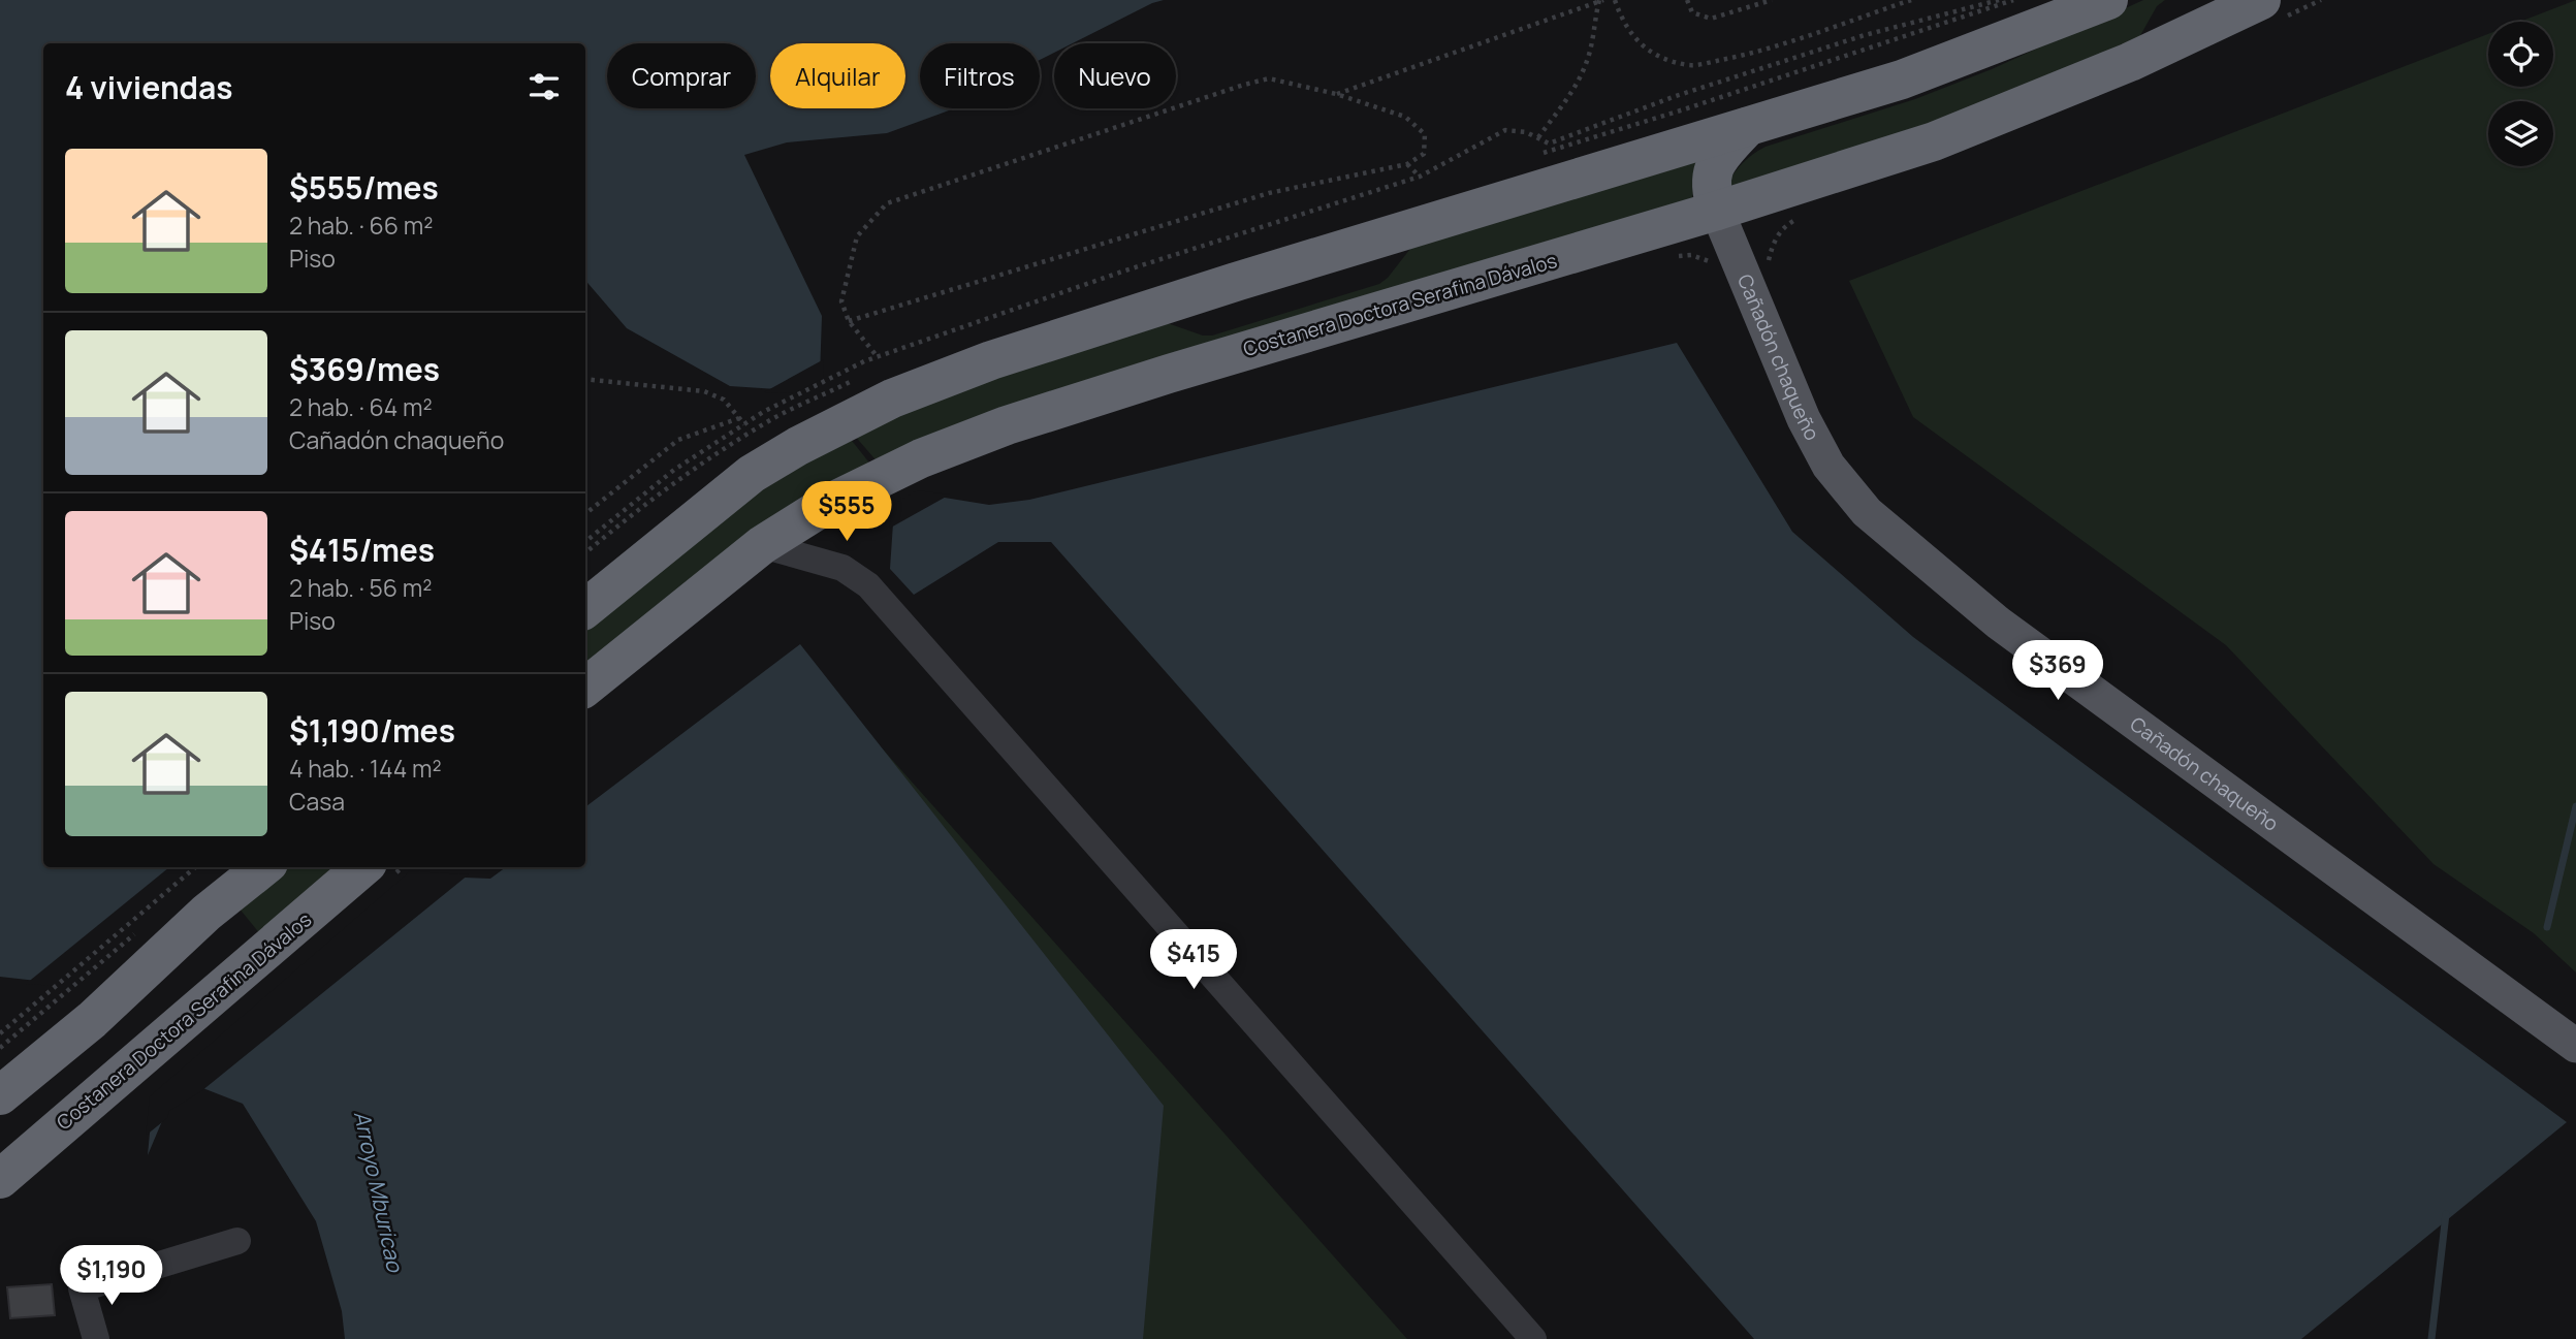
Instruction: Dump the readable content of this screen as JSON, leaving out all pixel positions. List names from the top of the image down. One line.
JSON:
{"streets":{"highway":["Costanera Doctora Serafina Dávalos"],"main road":["Cañadón chaqueño"]},"crossings":[["Costanera Doctora Serafina Dávalos","Cañadón chaqueño"]],"water":["Arroyo Mburicao"],"page":{"chip":["Comprar","Alquilar","Filtros","Nuevo"],"heading":"4 viviendas","list":[{"name":"$555/mes","note":"2 hab. · 66 m² · Piso"},{"name":"$369/mes","note":"2 hab. · 64 m² · Cañadón chaqueño"},{"name":"$415/mes","note":"2 hab. · 56 m² · Piso"},{"name":"$1,190/mes","note":"4 hab. · 144 m² · Casa"}],"price":["$555","$369","$415","$1,190"]}}
